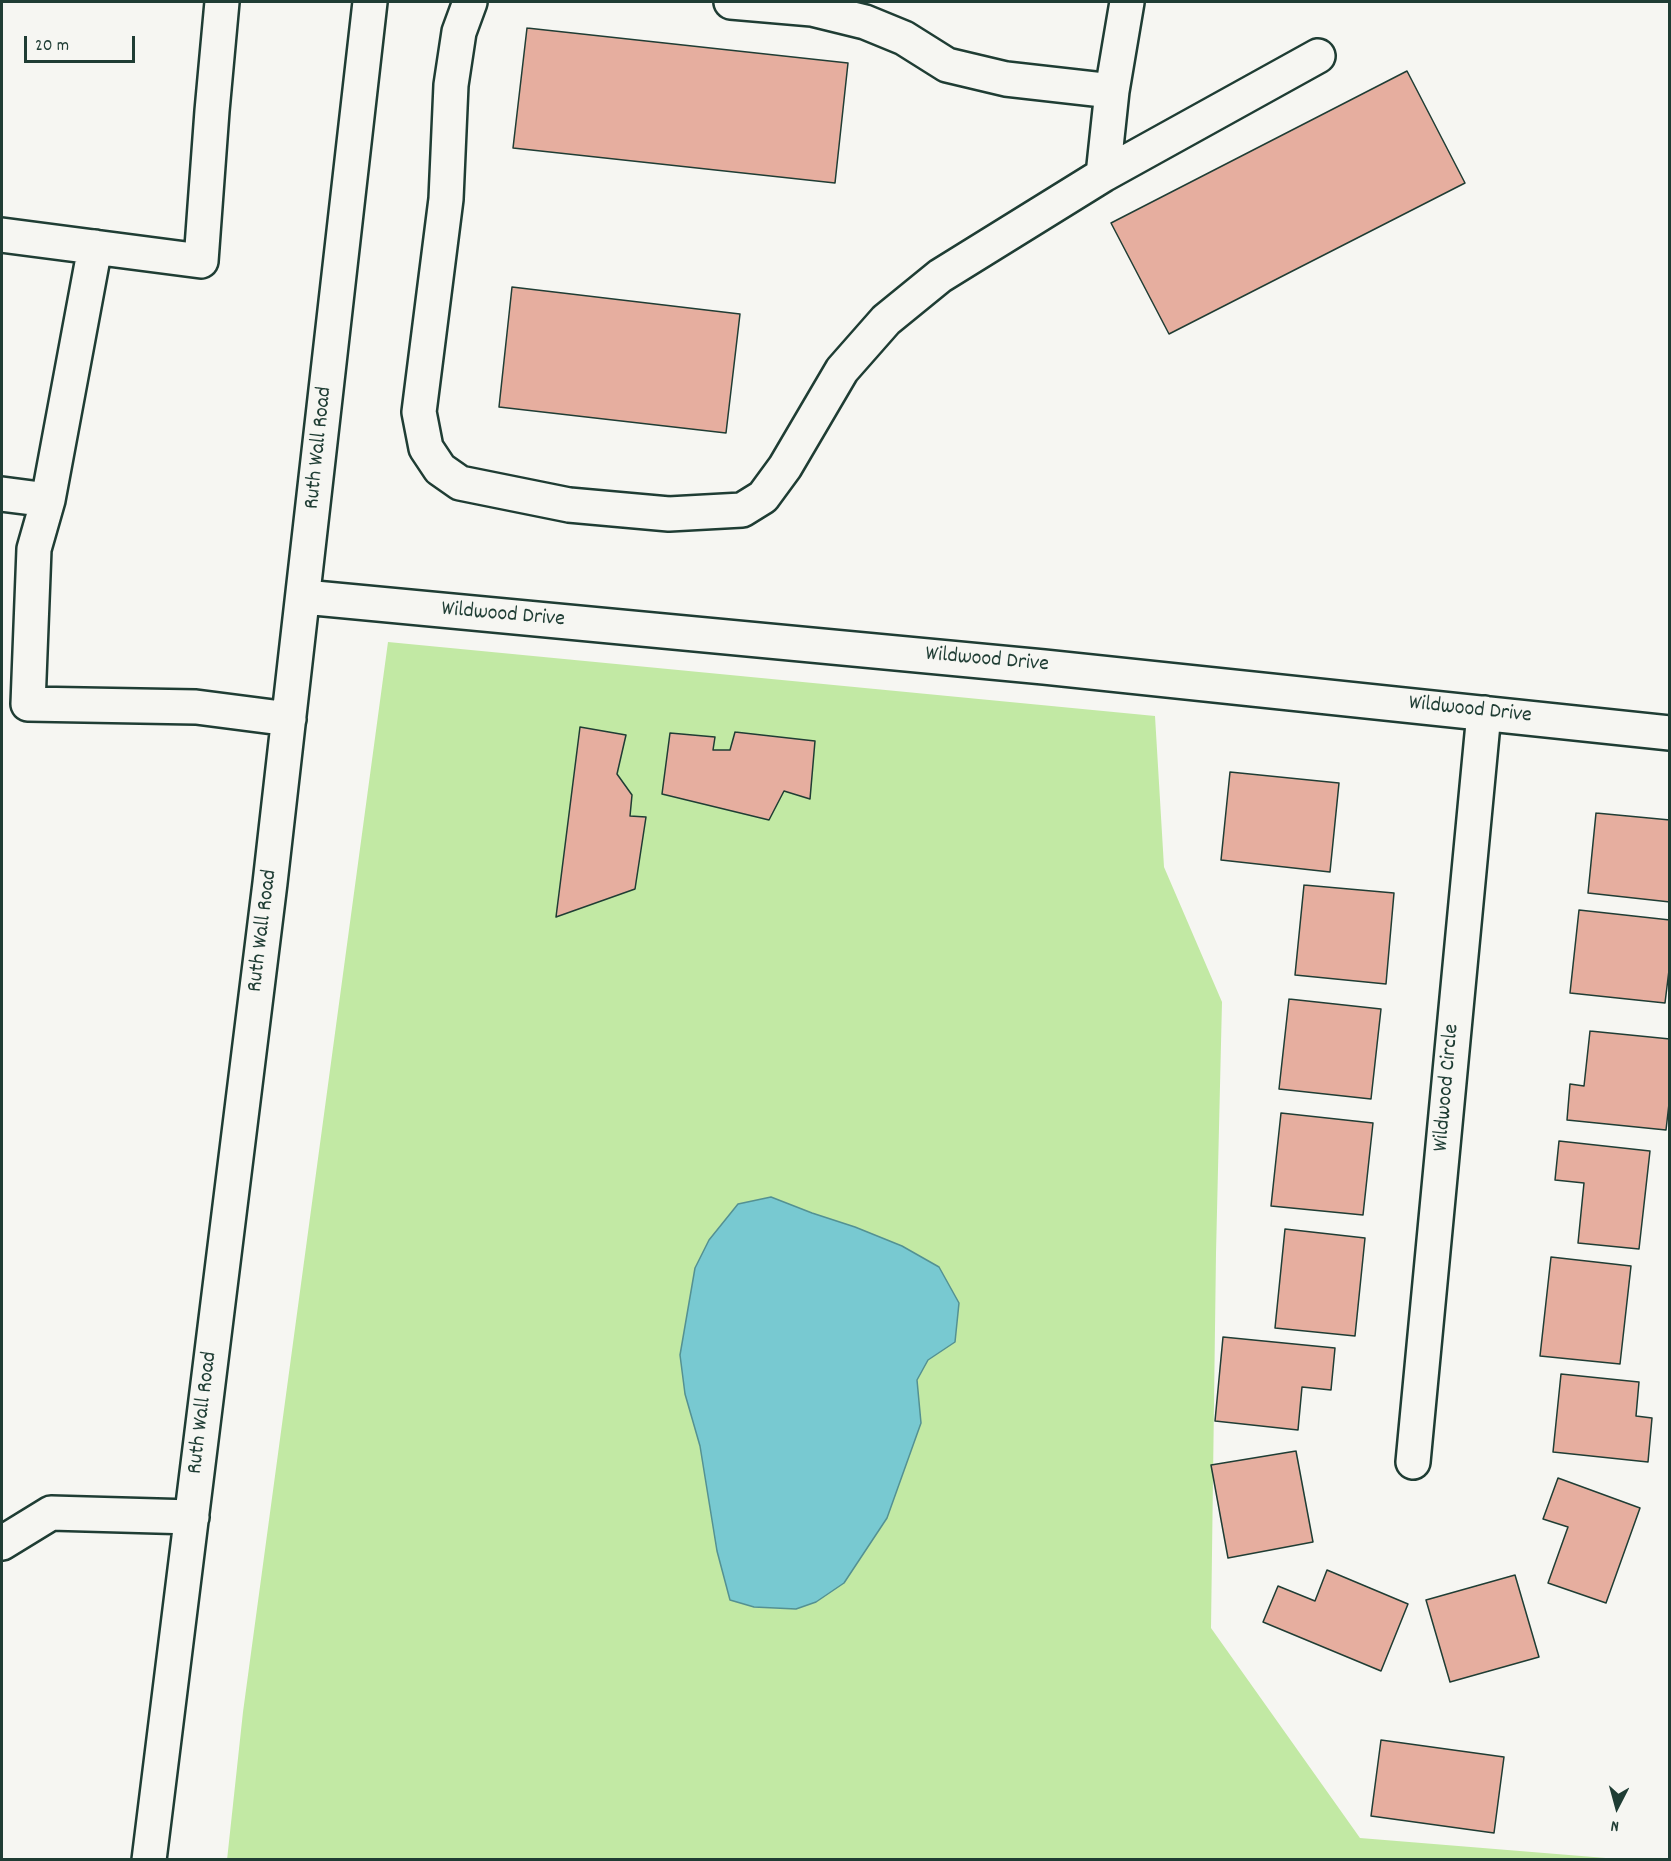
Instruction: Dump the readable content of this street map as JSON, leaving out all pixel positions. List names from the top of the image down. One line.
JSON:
{"streets":{"street":["Ruth Wall Road","Wildwood Drive","Wildwood Circle"]},"crossings":[["Ruth Wall Road","Wildwood Drive"],["Wildwood Drive","Wildwood Circle"]],"scale_bar":"20 m","north":"bottom"}
